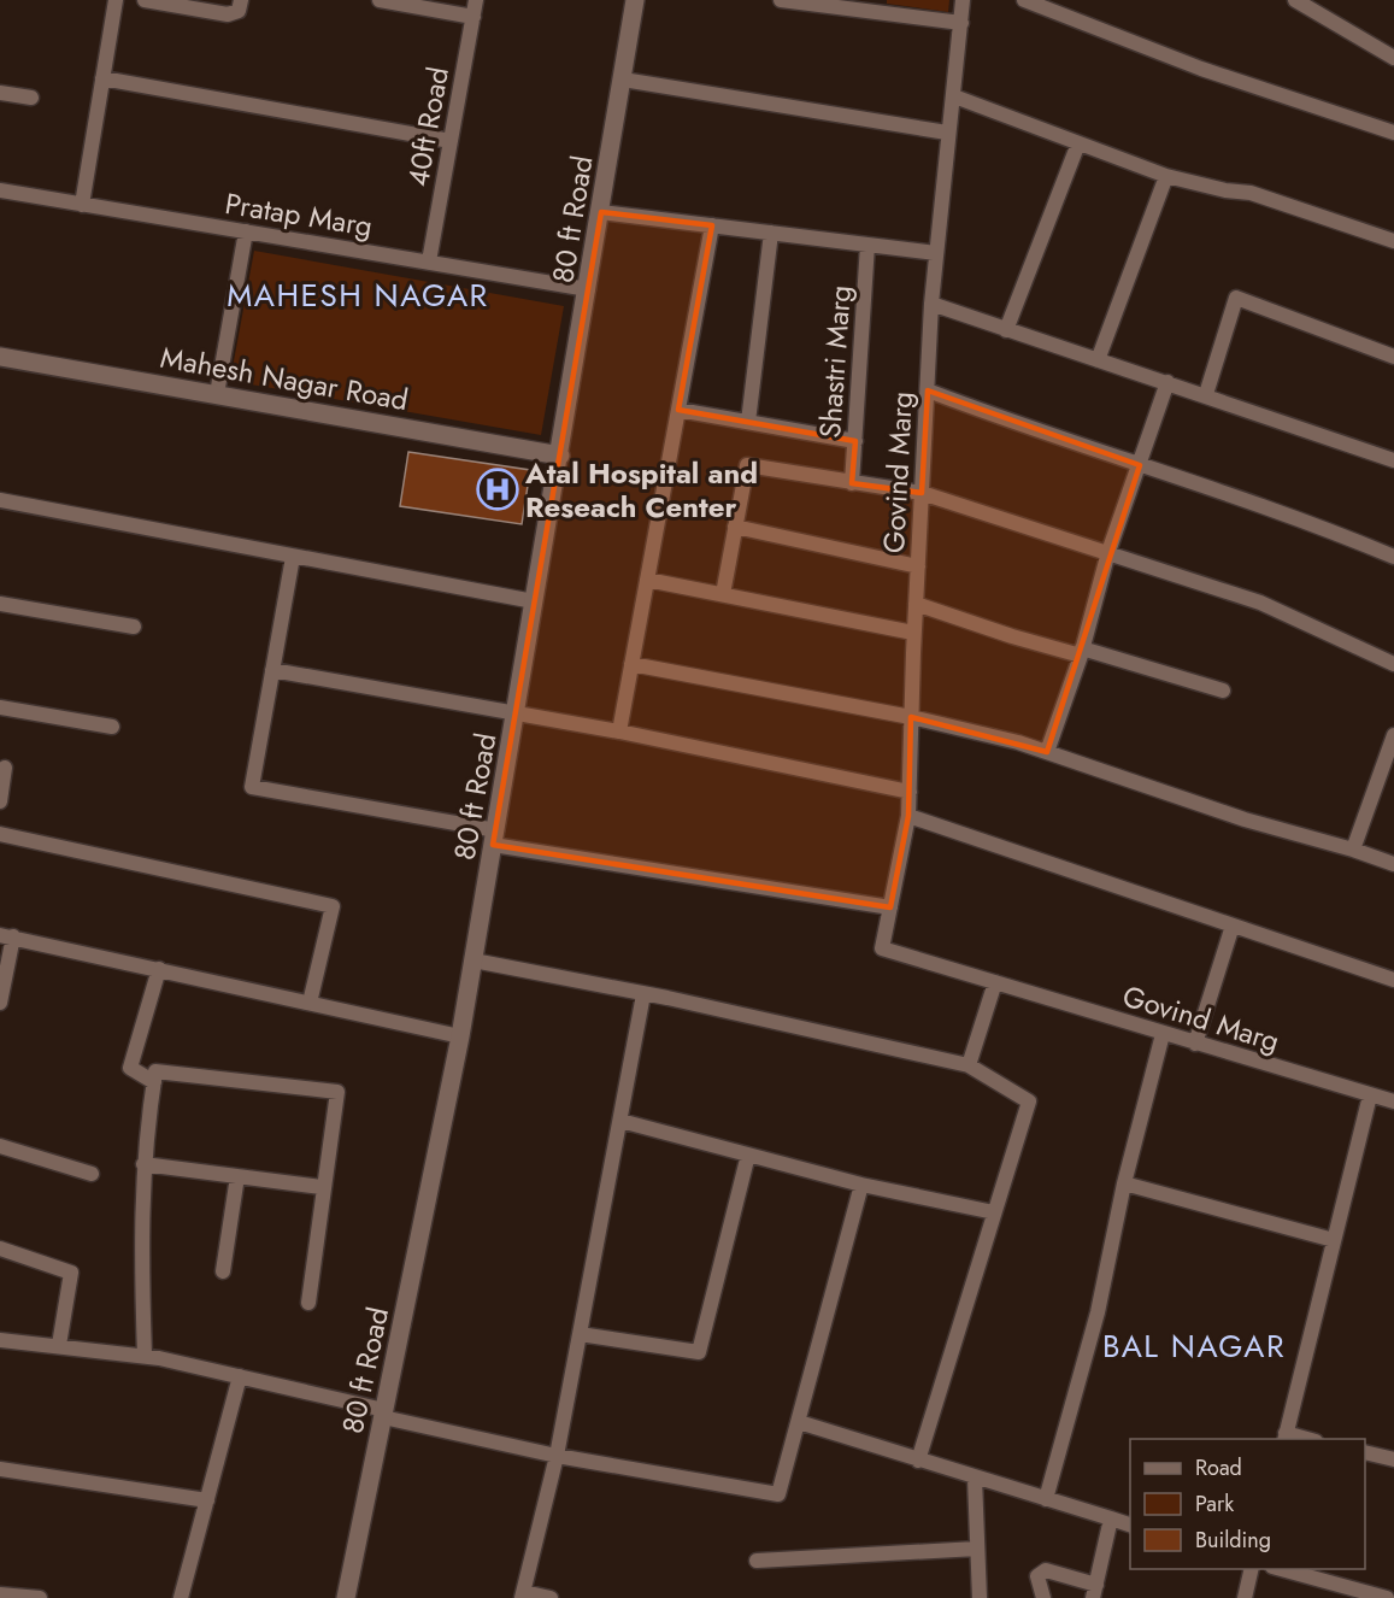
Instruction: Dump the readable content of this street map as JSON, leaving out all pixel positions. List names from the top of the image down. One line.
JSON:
{"streets":{"street":["40ft Road","Pratap Marg","80 ft Road","Shastri Marg","Mahesh Nagar Road","Govind Marg"]},"crossings":[["40ft Road","Pratap Marg"],["Pratap Marg","80 ft Road"],["80 ft Road","Mahesh Nagar Road"]],"districts":["MAHESH NAGAR","BAL NAGAR"],"places":{"hospital":["Atal Hospital and Reseach Center"]},"legend":["Road","Park","Building"]}
